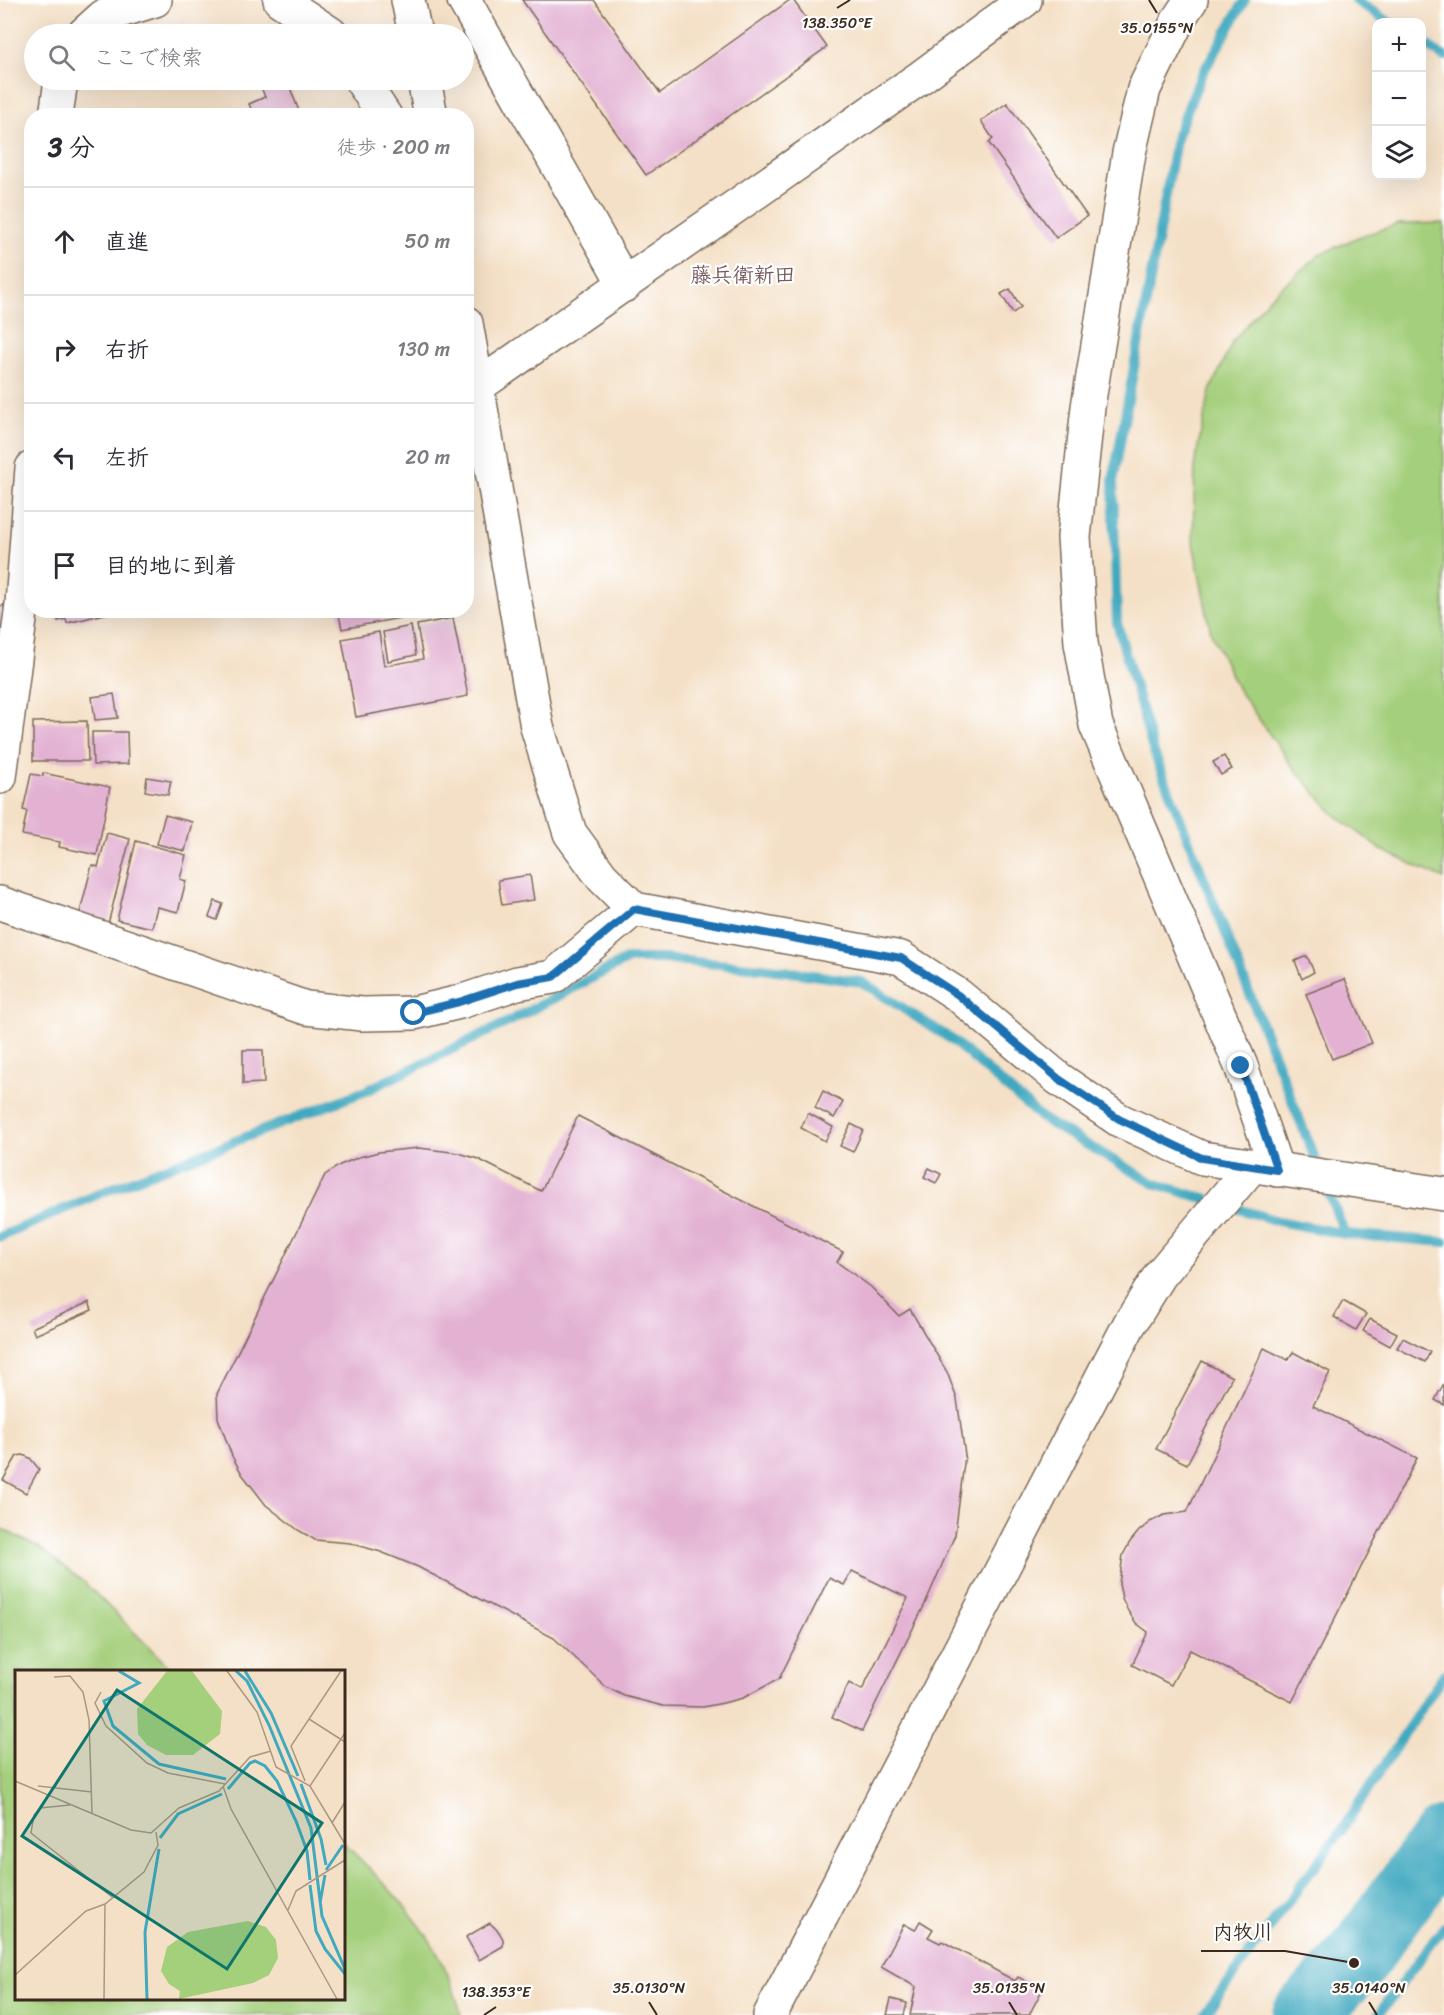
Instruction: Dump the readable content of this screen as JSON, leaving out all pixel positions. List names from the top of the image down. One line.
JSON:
{"districts":["藤兵衛新田"],"places":["内牧川"],"page":{"map_buttons":["+","−"],"search":"ここで検索","heading":["3 分","徒歩 · 200 m"],"list":[["直進","50 m"],["右折","130 m"],["左折","20 m"],"目的地に到着"]},"coordinates":["138.350°E","35.0155°N","35.0130°N","35.0135°N","35.0140°N","138.353°E"]}
